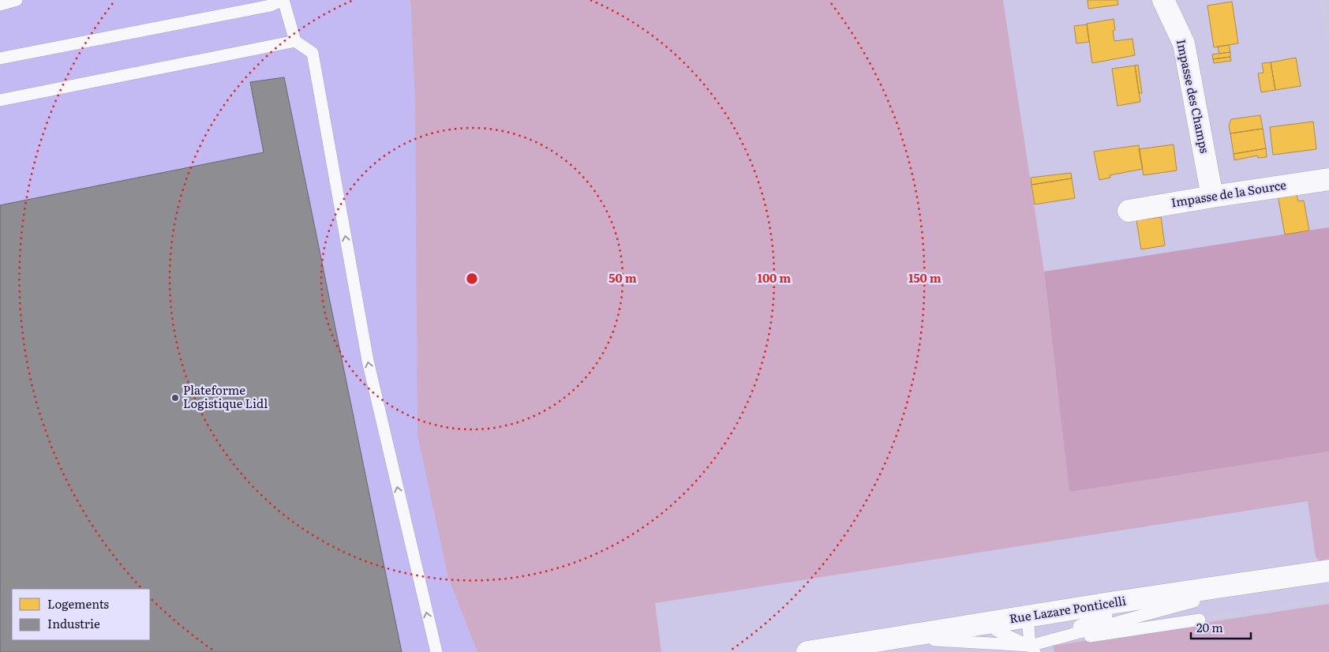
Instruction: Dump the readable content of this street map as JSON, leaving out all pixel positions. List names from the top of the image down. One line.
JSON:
{"streets":{"street":["Impasse des Champs","Impasse de la Source","Rue Lazare Ponticelli"]},"crossings":[["Impasse des Champs","Impasse de la Source"]],"places":["Plateforme Logistique Lidl"],"legend":["Logements","Industrie"],"scale_bar":"20 m","rings":["50 m","100 m","150 m"]}
